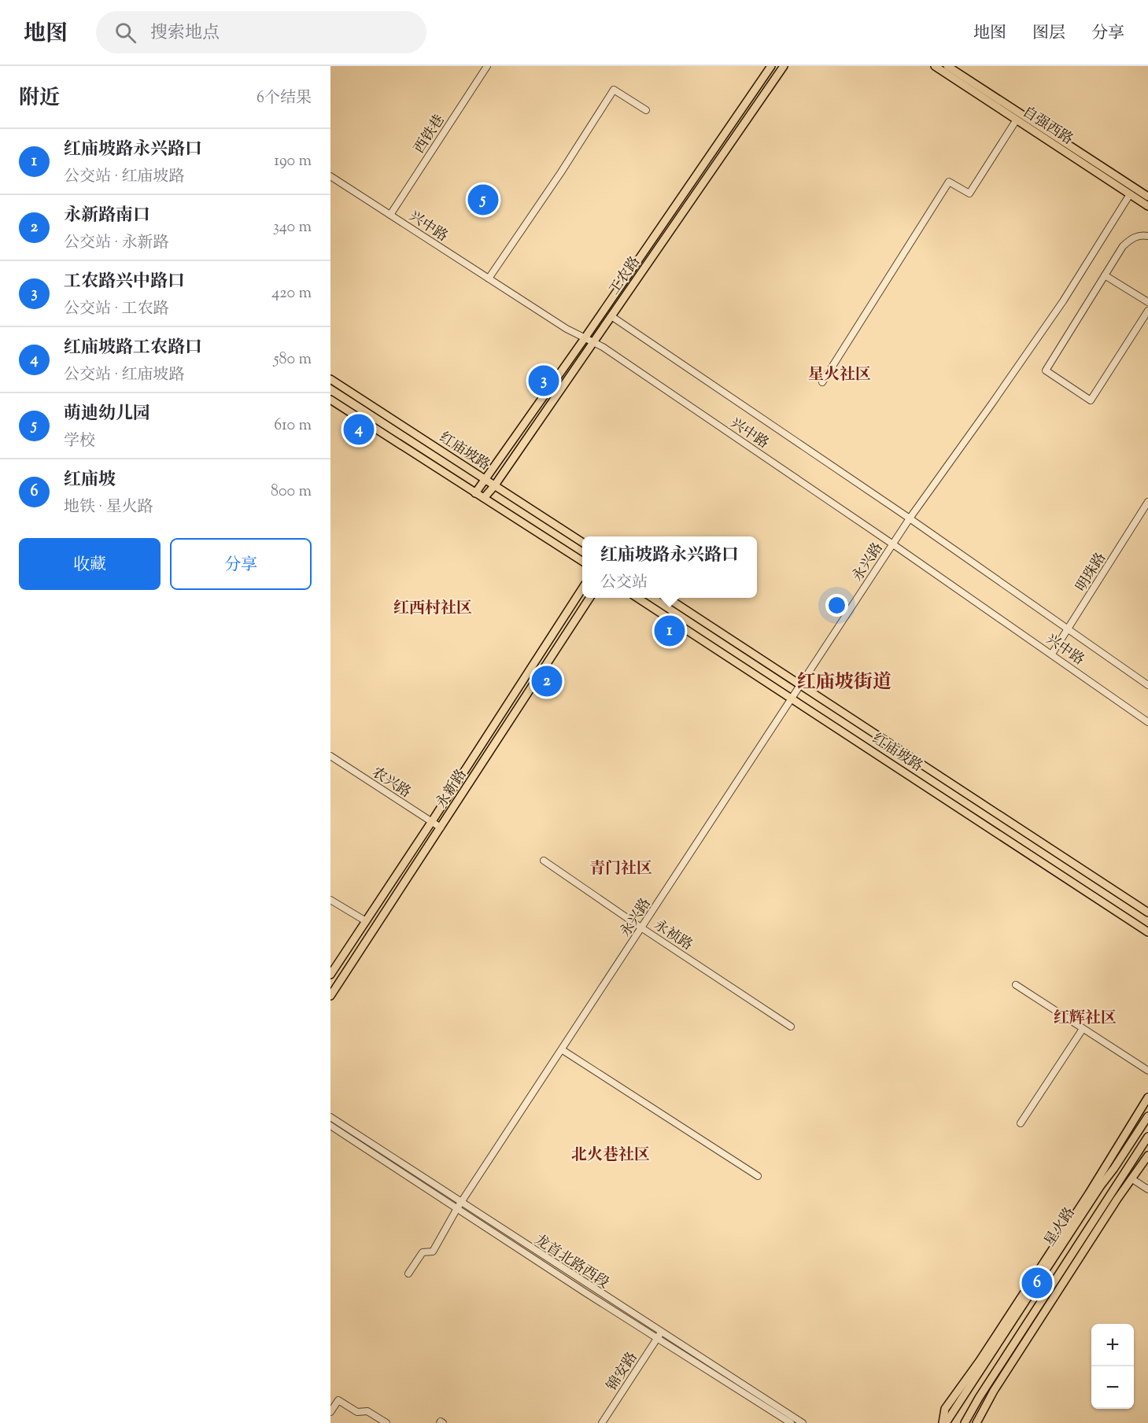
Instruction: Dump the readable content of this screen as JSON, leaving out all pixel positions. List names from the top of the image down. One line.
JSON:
{"streets":{"main road":["自强西路","工农路","红庙坡路","永新路","星火路"],"street":["西铁巷","兴中路","永兴路","明珠路","农兴路","永祯路","龙首北路西段","锦安路"]},"crossings":[["自强西路","永兴路"],["西铁巷","兴中路"],["兴中路","工农路"],["兴中路","永兴路"],["兴中路","明珠路"],["工农路","红庙坡路"],["红庙坡路","永兴路"],["永兴路","永祯路"],["永兴路","龙首北路西段"],["农兴路","永新路"],["龙首北路西段","锦安路"]],"districts":["星火社区","红西村社区","红庙坡街道","青门社区","红辉社区","北火巷社区"],"page":{"header":"地图","search":"搜索地点","nav":["地图","图层","分享"],"heading":["附近","6个结果"],"list":[{"mark":"1","name":"红庙坡路永兴路口","note":"公交站 · 红庙坡路","value":"190 m"},{"mark":"2","name":"永新路南口","note":"公交站 · 永新路","value":"340 m"},{"mark":"3","name":"工农路兴中路口","note":"公交站 · 工农路","value":"420 m"},{"mark":"4","name":"红庙坡路工农路口","note":"公交站 · 红庙坡路","value":"580 m"},{"mark":"5","name":"萌迪幼儿园","note":"学校","value":"610 m"},{"mark":"6","name":"红庙坡","note":"地铁 · 星火路","value":"800 m"}],"pins":["5","3","4","1","2","6"],"buttons":["收藏","分享"],"popup":["红庙坡路永兴路口","公交站"],"map_buttons":["+","−"]}}
